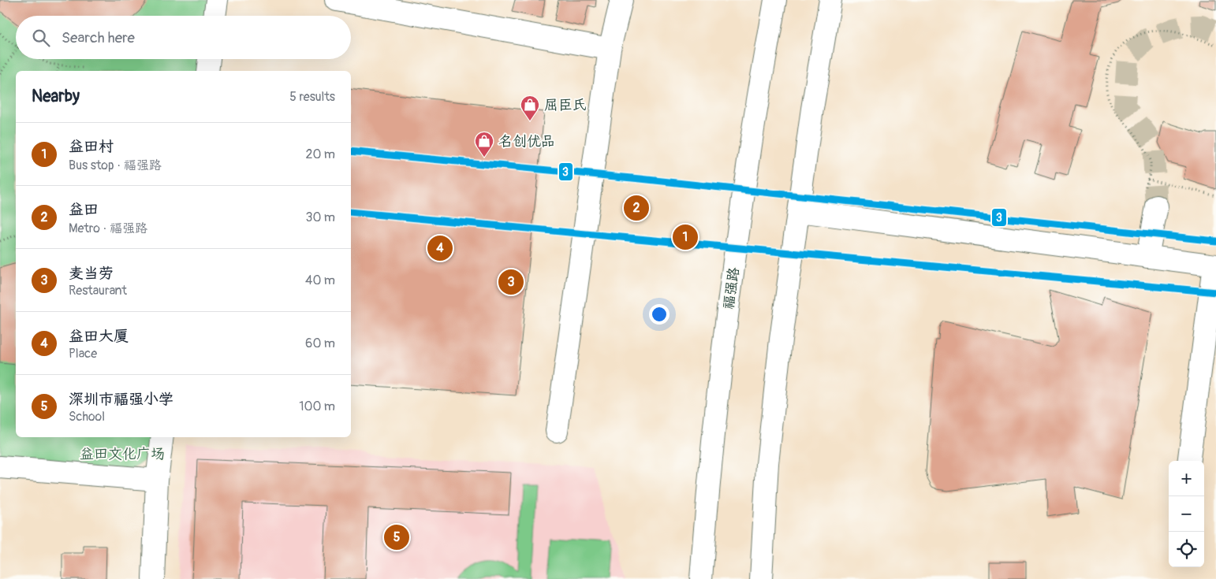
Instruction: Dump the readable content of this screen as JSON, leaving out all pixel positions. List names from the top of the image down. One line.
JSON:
{"streets":{"main road":["福强路"]},"parks":["益田文化广场"],"places":{"shop":["屈臣氏","名创优品"]},"lines":["transit line 3"],"page":{"search":"Search here","heading":["Nearby","5 results"],"list":[{"mark":"1","name":"益田村","note":"Bus stop · 福强路","value":"20 m"},{"mark":"2","name":"益田","note":"Metro · 福强路","value":"30 m"},{"mark":"3","name":"麦当劳","note":"Restaurant","value":"40 m"},{"mark":"4","name":"益田大厦","note":"Place","value":"60 m"},{"mark":"5","name":"深圳市福强小学","note":"School","value":"100 m"}],"pins":["2","1","4","3","5"],"map_buttons":["+","−"]}}
